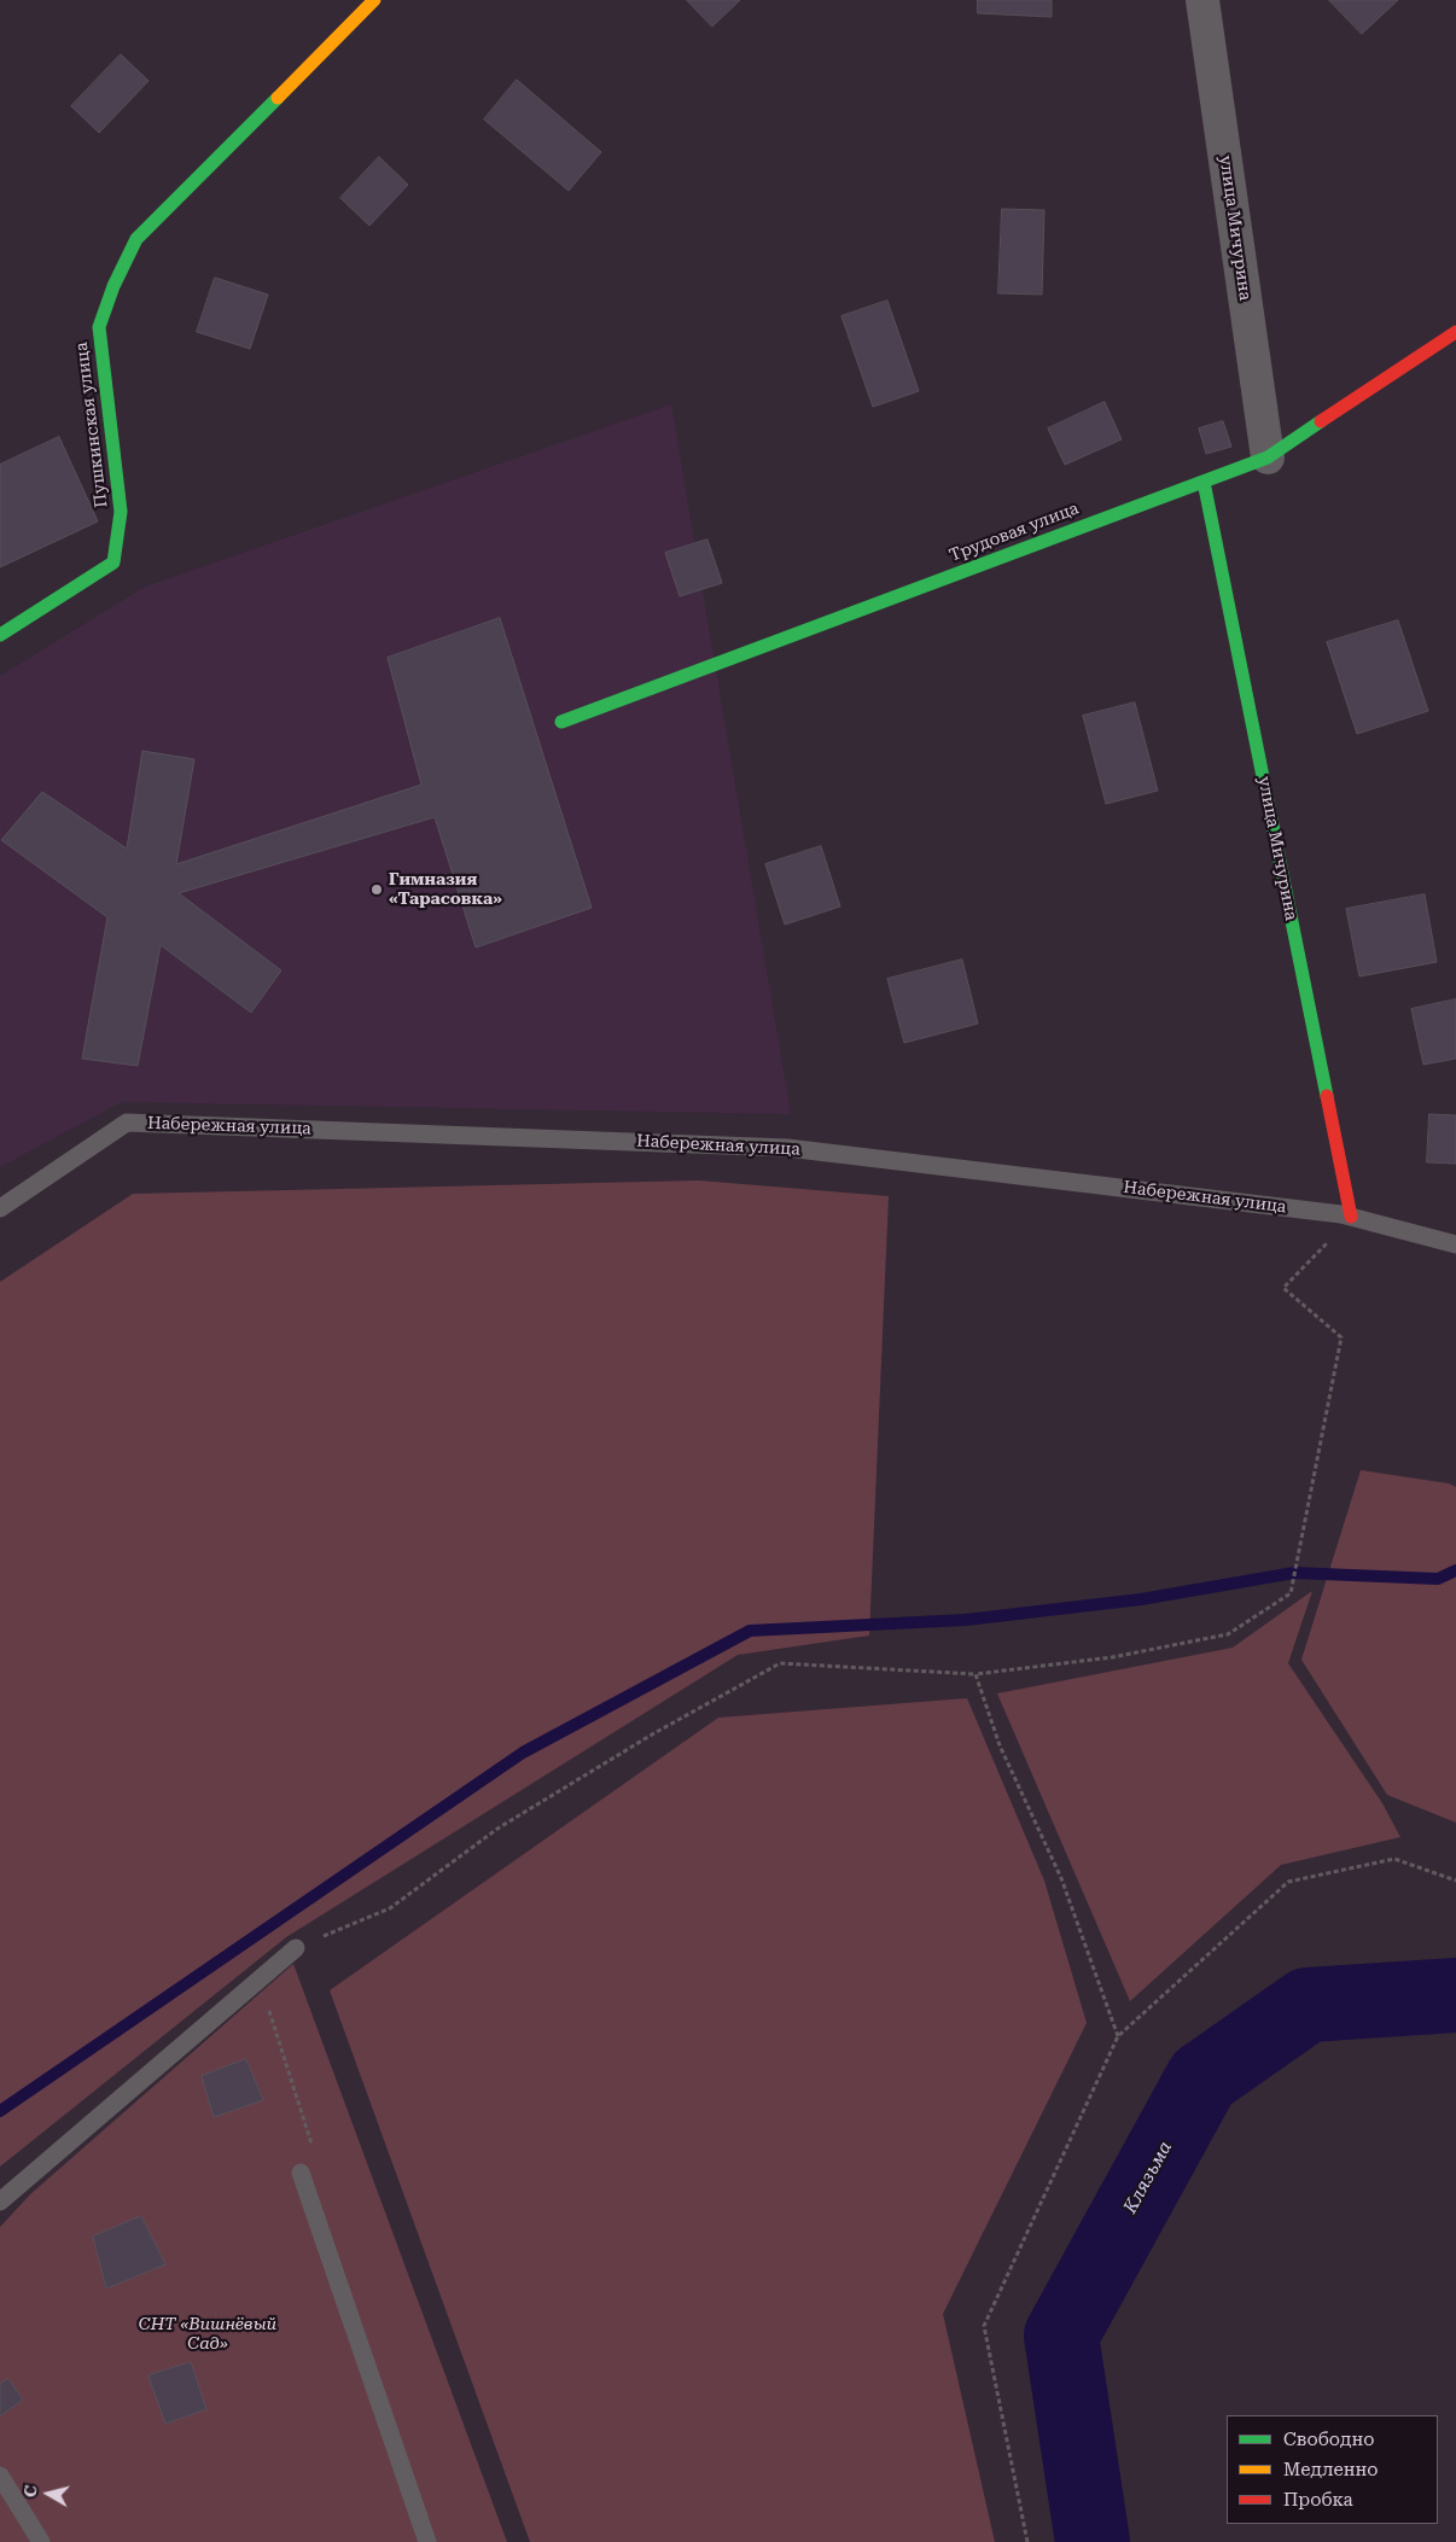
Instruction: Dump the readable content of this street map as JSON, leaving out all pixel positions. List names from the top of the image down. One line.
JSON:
{"streets":{"street":["улица Мичурина","Пушкинская улица","Трудовая улица"],"lane":["Набережная улица"]},"crossings":[["улица Мичурина","Трудовая улица"],["улица Мичурина","Набережная улица"]],"water":["Клязьма"],"parks":["СНТ «Вишнёвый Сад»"],"places":["Гимназия «Тарасовка»"],"legend":["Свободно","Медленно","Пробка"],"north":"left"}
